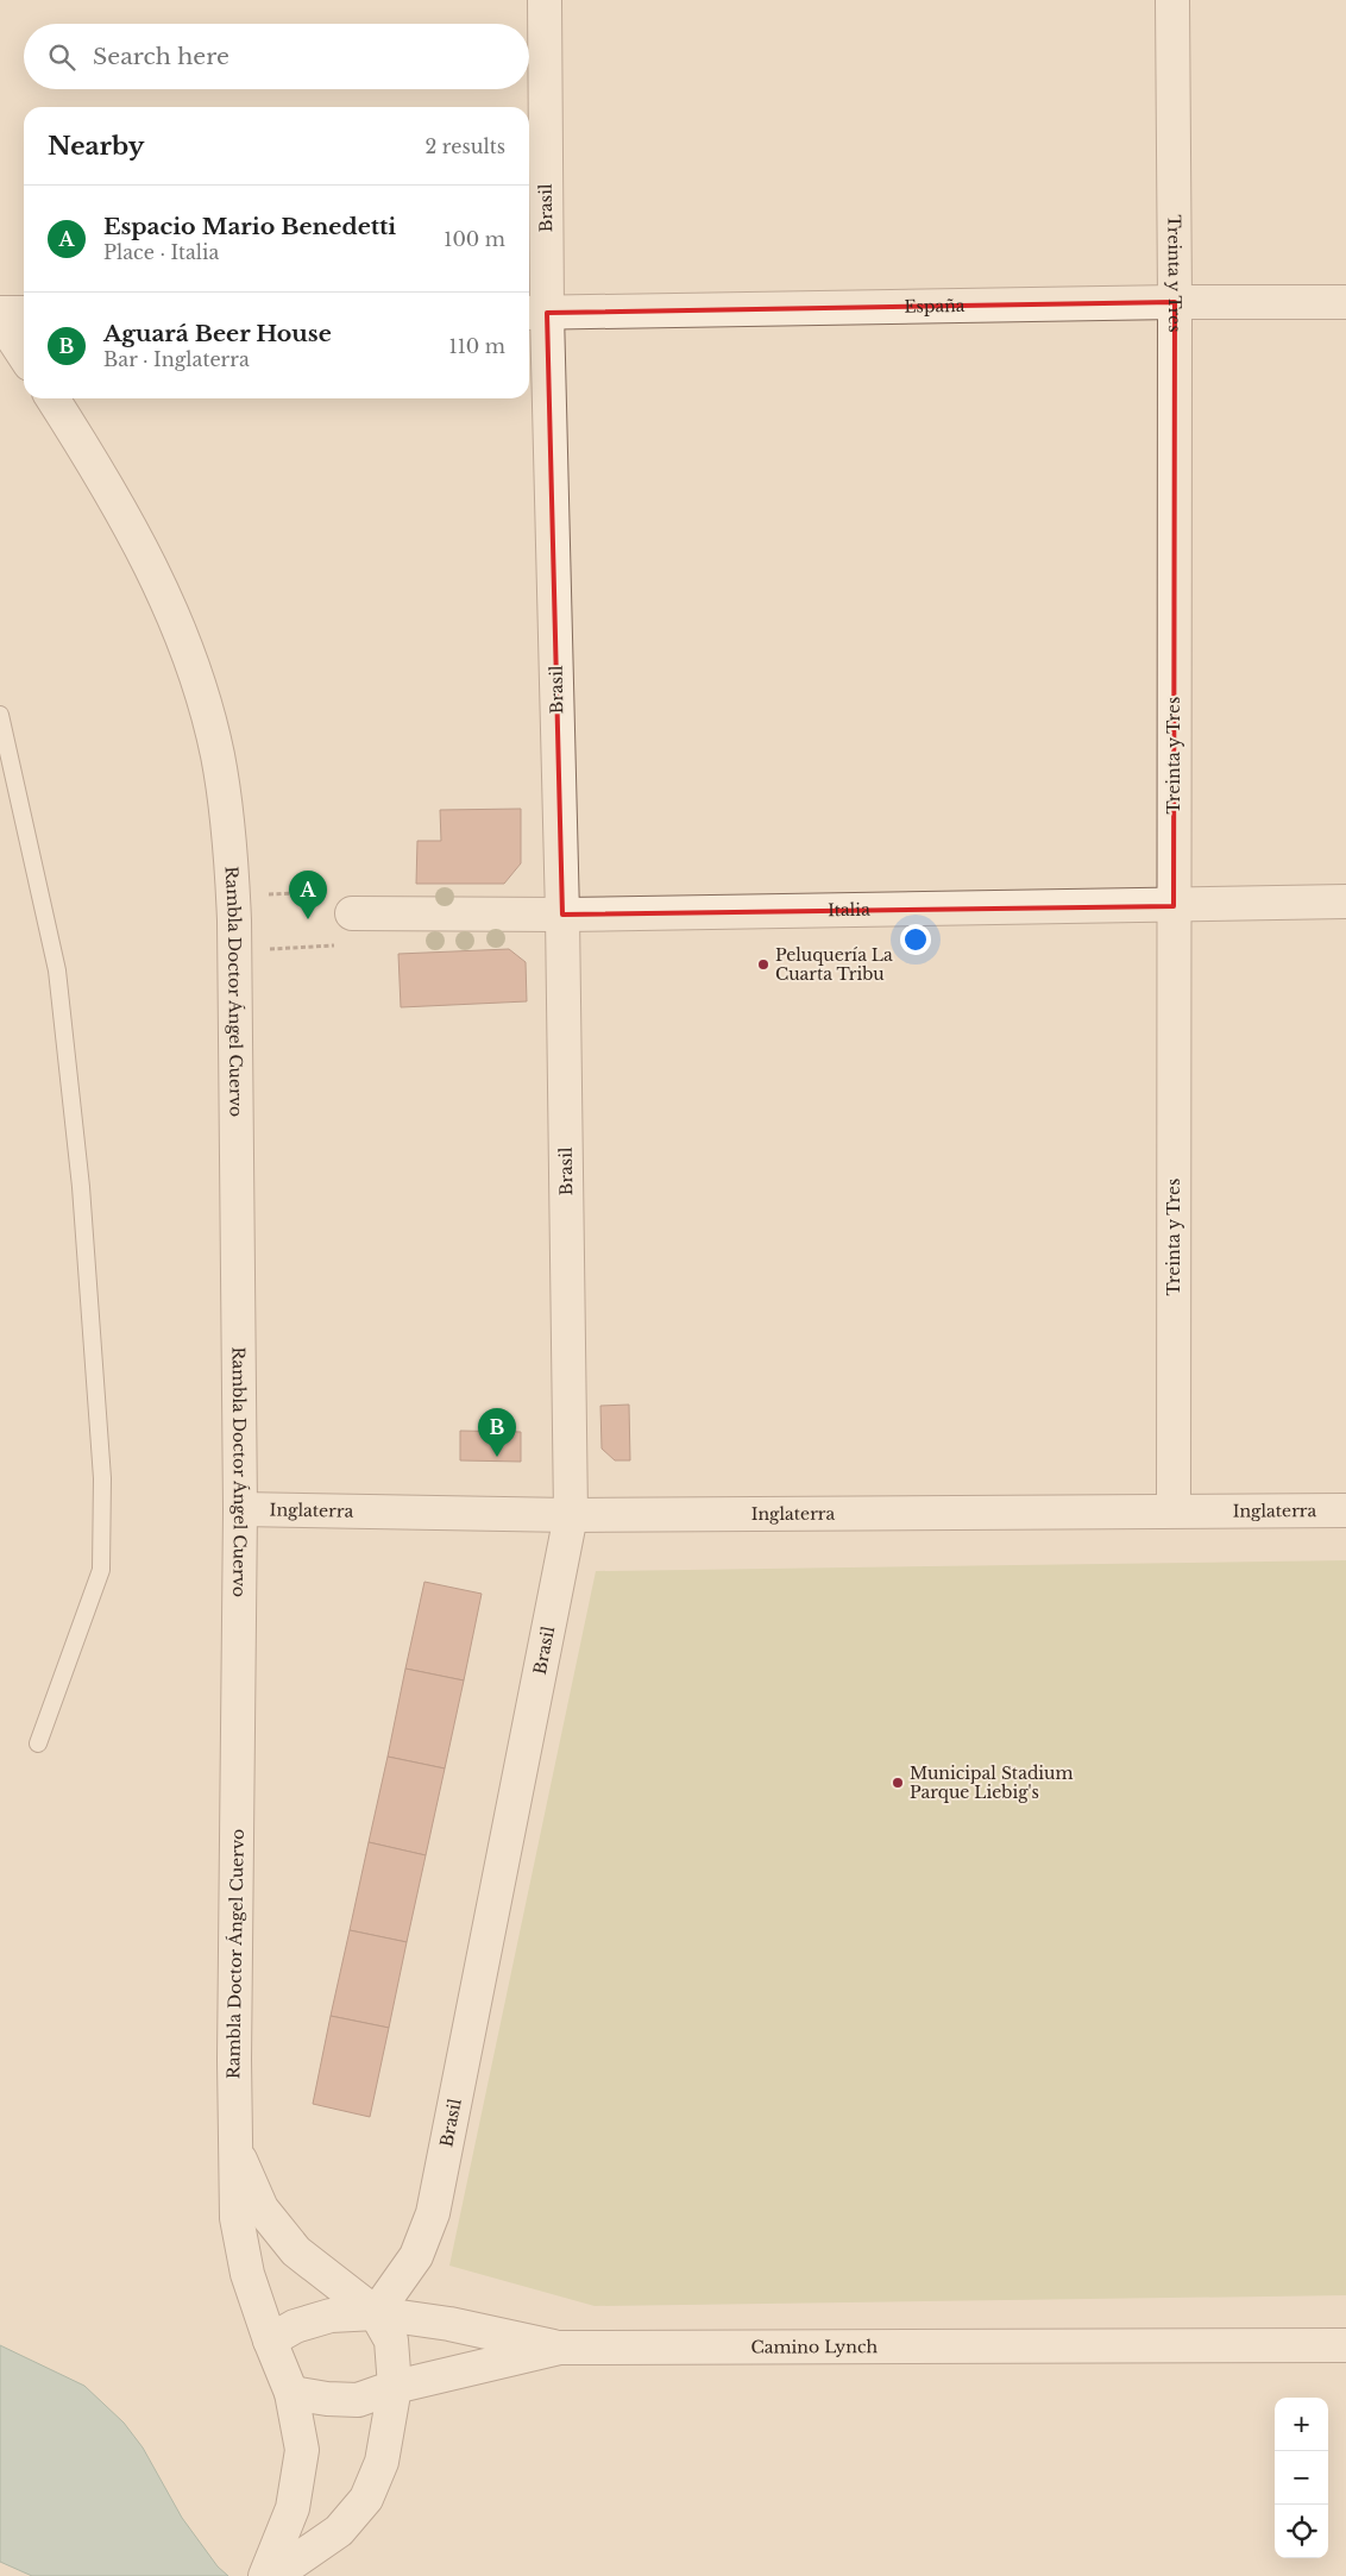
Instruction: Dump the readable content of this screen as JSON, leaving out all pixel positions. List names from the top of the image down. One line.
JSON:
{"streets":{"street":["Brasil","Treinta y Tres","España","Italia","Rambla Doctor Ángel Cuervo","Inglaterra","Camino Lynch"]},"crossings":[["Brasil","España"],["Brasil","Italia"],["Brasil","Rambla Doctor Ángel Cuervo"],["Brasil","Inglaterra"],["Brasil","Camino Lynch"],["Treinta y Tres","España"],["Treinta y Tres","Italia"],["Treinta y Tres","Inglaterra"],["Rambla Doctor Ángel Cuervo","Inglaterra"],["Rambla Doctor Ángel Cuervo","Camino Lynch"]],"places":["Peluquería La Cuarta Tribu","Municipal Stadium Parque Liebig's"],"page":{"search":"Search here","heading":["Nearby","2 results"],"list":[{"mark":"A","name":"Espacio Mario Benedetti","note":"Place · Italia","value":"100 m"},{"mark":"B","name":"Aguará Beer House","note":"Bar · Inglaterra","value":"110 m"}],"pins":["A","B"],"map_buttons":["+","−"]}}
